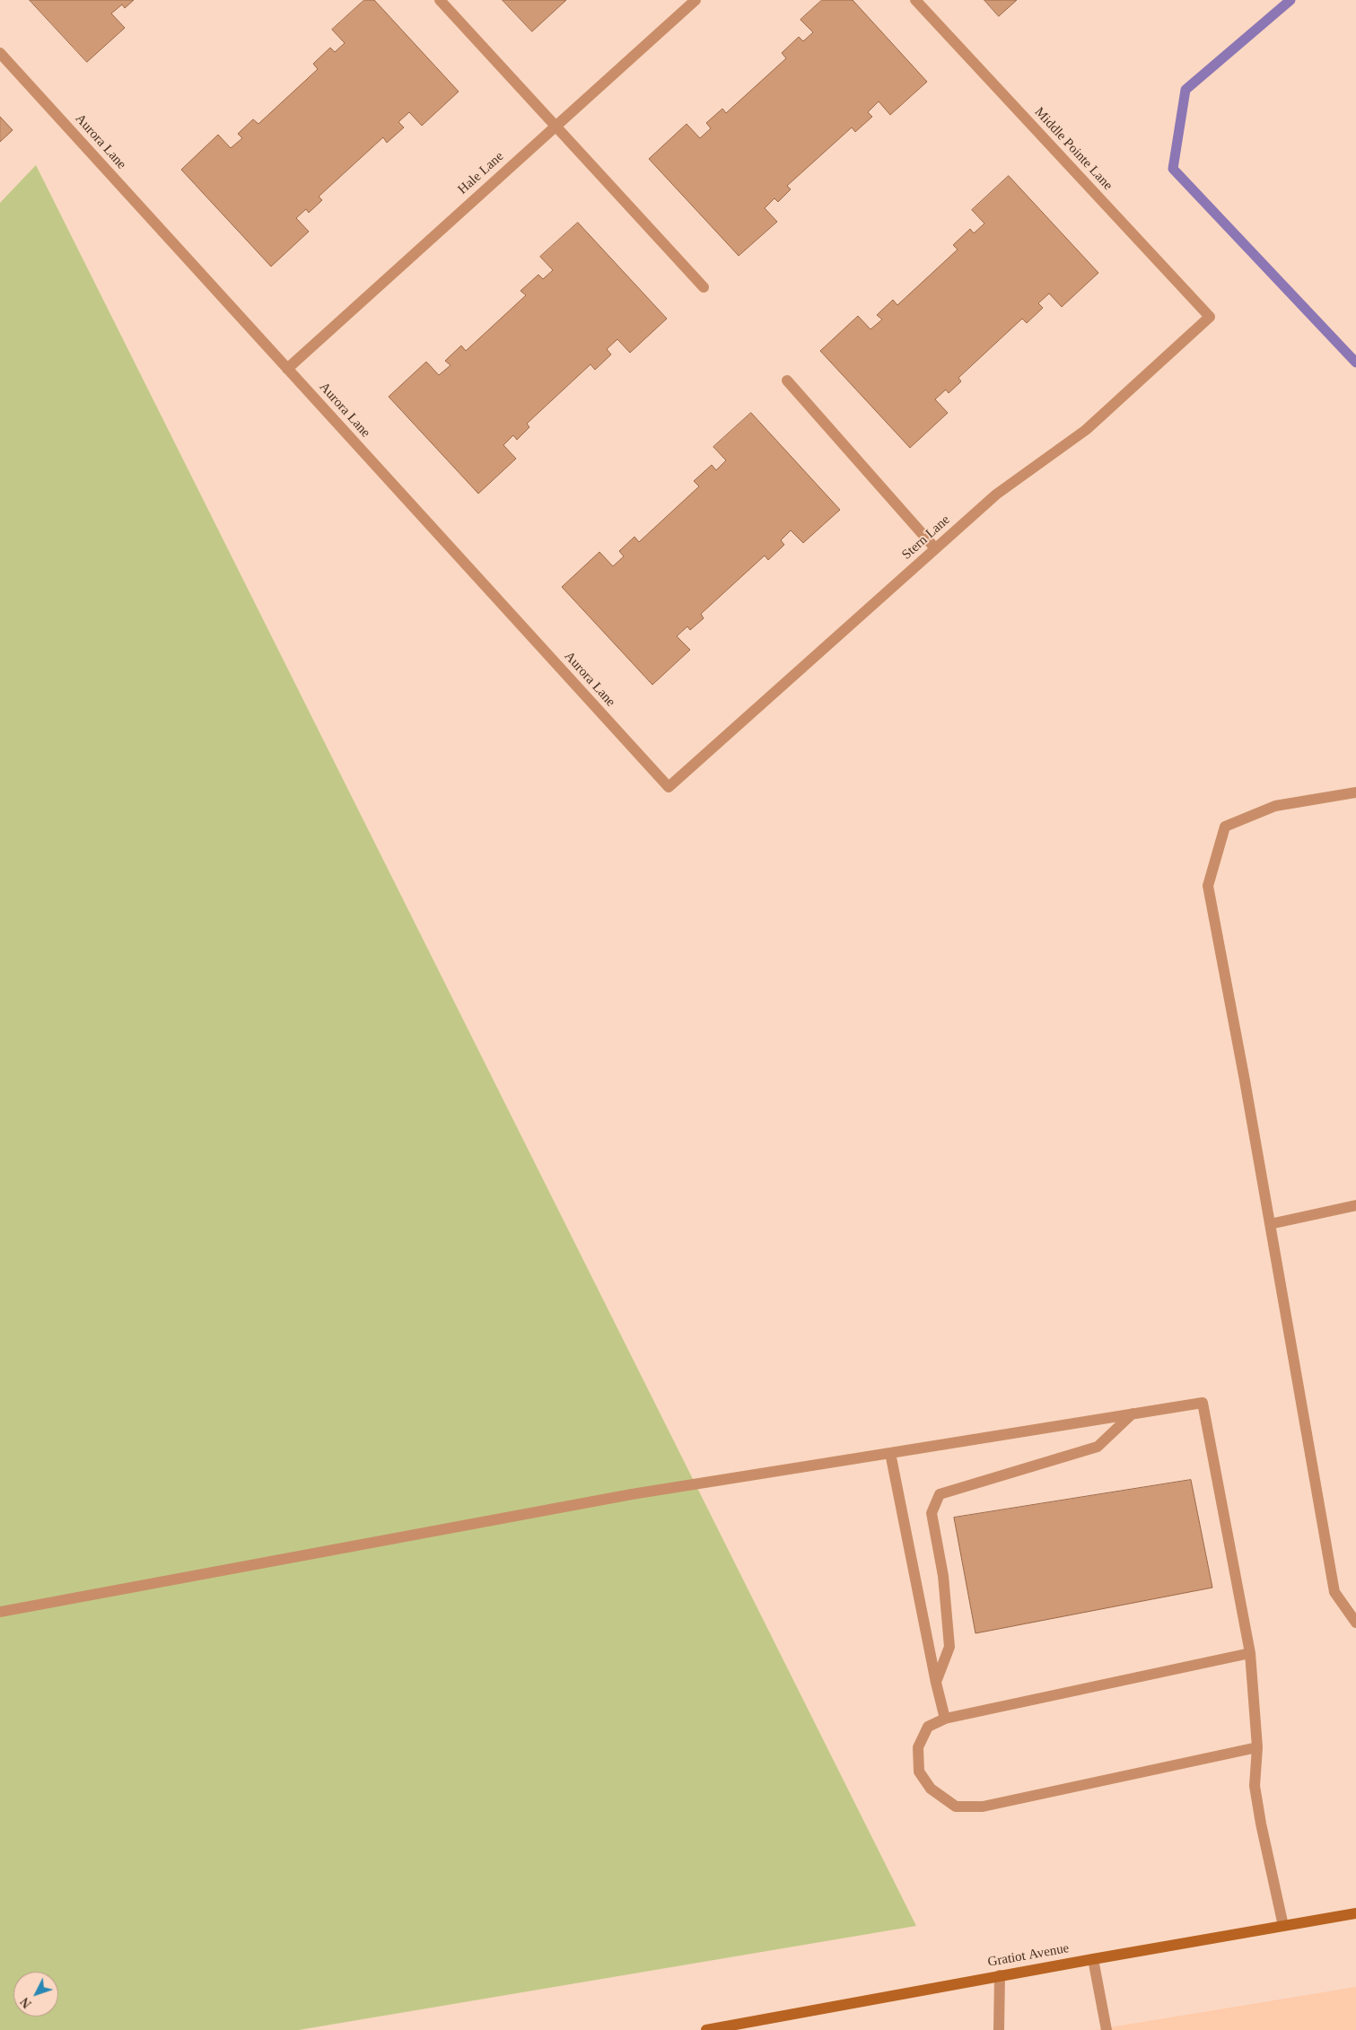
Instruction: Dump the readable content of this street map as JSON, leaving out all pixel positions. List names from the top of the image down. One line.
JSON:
{"streets":{"main road":["Gratiot Avenue"],"street":["Aurora Lane","Middle Pointe Lane","Hale Lane","Stern Lane"]},"crossings":[["Aurora Lane","Hale Lane"],["Aurora Lane","Stern Lane"],["Middle Pointe Lane","Stern Lane"]],"north":"bottom left"}
